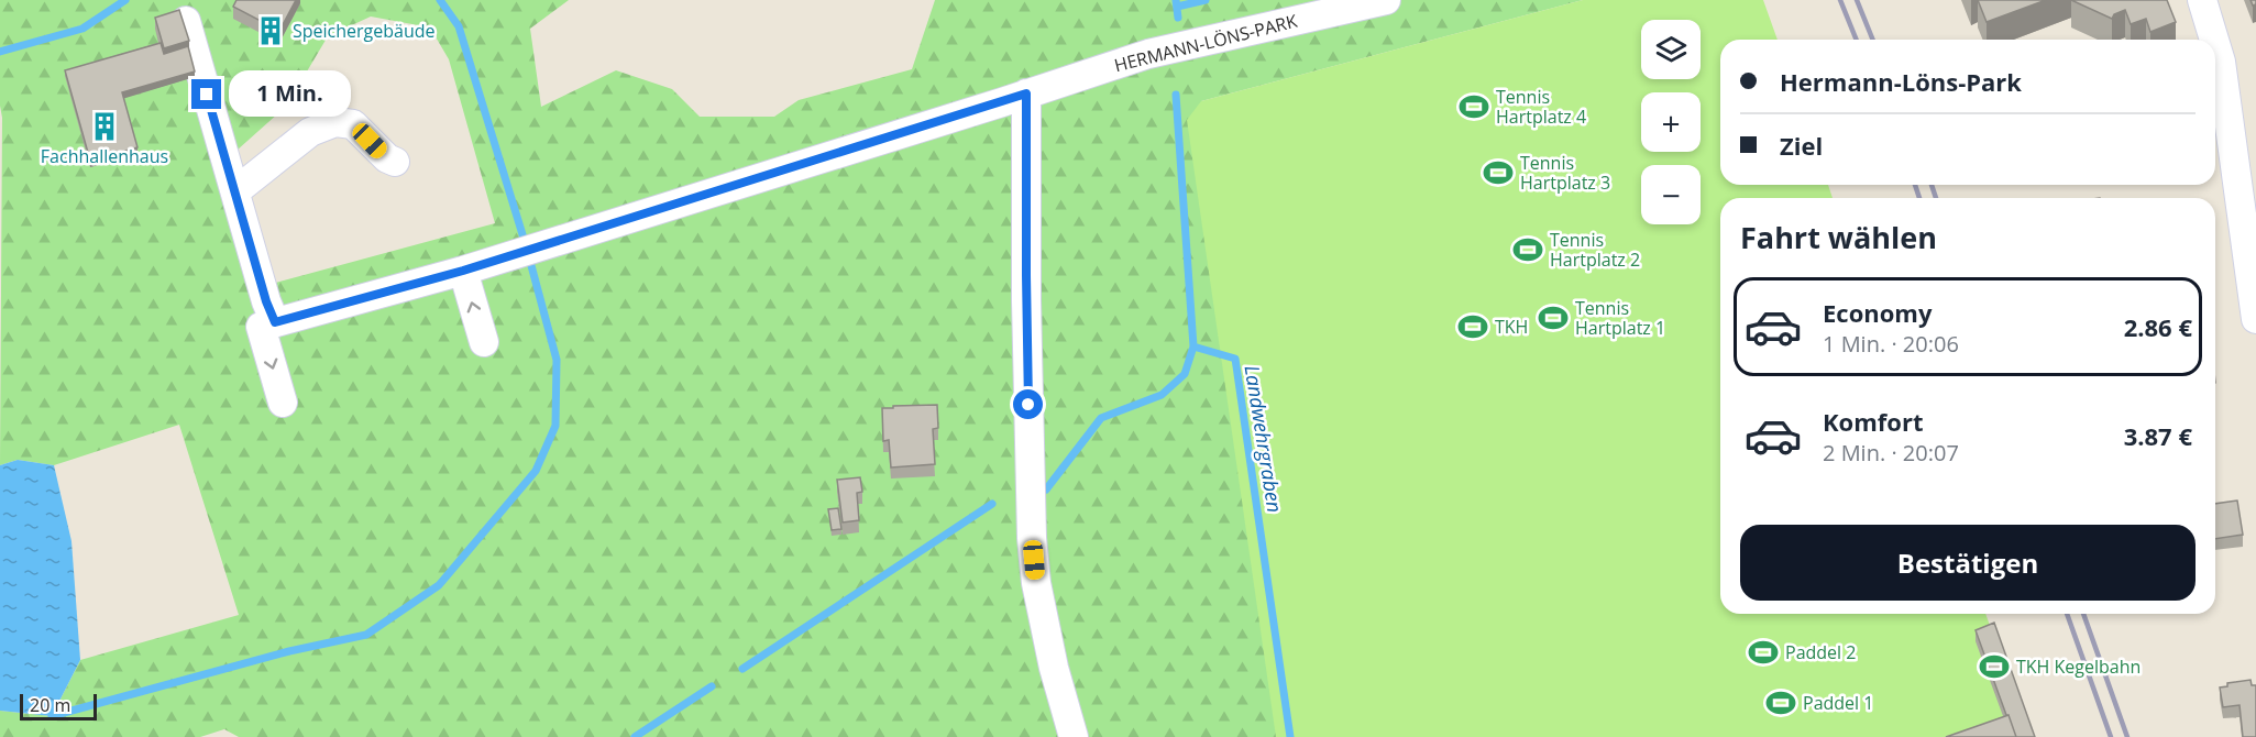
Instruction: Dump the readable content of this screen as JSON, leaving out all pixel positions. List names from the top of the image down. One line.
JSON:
{"streets":{"street":["HERMANN-LÖNS-PARK"]},"water":["Landwehrgraben"],"places":{"building":["Speichergebäude","Fachhallenhaus"],"sports":["Tennis Hartplatz 4","Tennis Hartplatz 3","Tennis Hartplatz 2","Tennis Hartplatz 1","TKH","Paddel 2","TKH Kegelbahn","Paddel 1"]},"scale_bar":"20 m","page":{"map_buttons":["+","−"],"banner":["Hermann-Löns-Park","Ziel"],"bubble":"1 Min.","heading":"Fahrt wählen","list":[{"name":"Economy","note":"1 Min. · 20:06","value":"2.86 €"},{"name":"Komfort","note":"2 Min. · 20:07","value":"3.87 €"}],"buttons":"Bestätigen","scale":"20 m"}}
